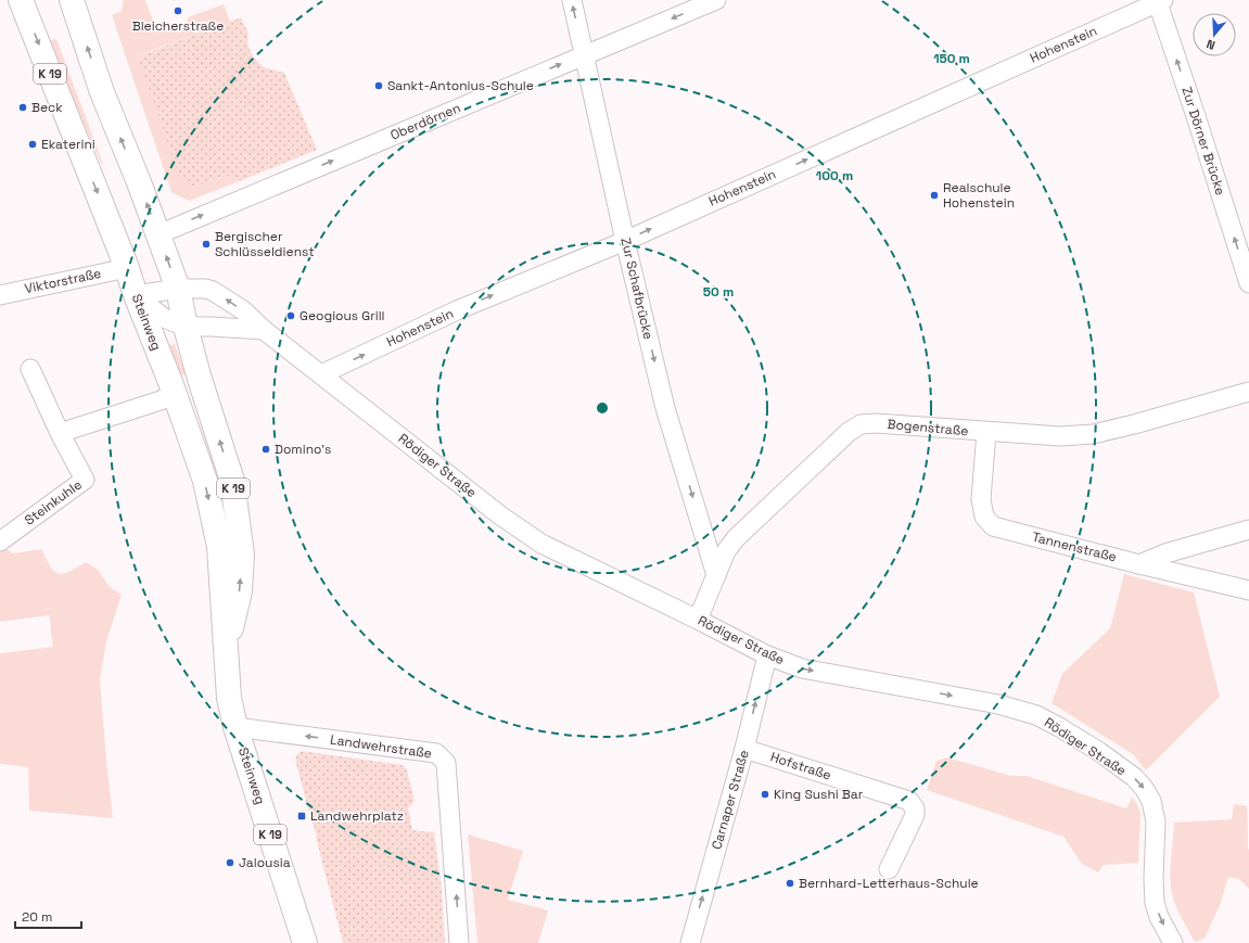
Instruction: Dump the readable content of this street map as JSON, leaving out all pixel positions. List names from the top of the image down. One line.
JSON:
{"streets":{"main road":["K 19","Steinweg"],"street":["Hohenstein","Oberdörnen","Zur Dörner Brücke","Viktorstraße","Zur Schafbrücke","Bogenstraße","Rödiger Straße","Steinkuhle","Tannenstraße","Landwehrstraße","Hofstraße","Carnaper Straße"]},"crossings":[["Hohenstein","Zur Dörner Brücke"],["Hohenstein","Zur Schafbrücke"],["Hohenstein","Rödiger Straße"],["Oberdörnen","Zur Schafbrücke"],["Oberdörnen","Steinweg"],["Viktorstraße","Steinweg"],["Zur Schafbrücke","Bogenstraße"],["Steinweg","Rödiger Straße"],["Steinweg","Landwehrstraße"],["Bogenstraße","Rödiger Straße"],["Bogenstraße","Tannenstraße"],["Rödiger Straße","Carnaper Straße"],["Hofstraße","Carnaper Straße"]],"one_way":["Hohenstein","Zur Dörner Brücke","Carnaper Straße"],"places":{"other":["Bleicherstraße","Sankt-Antonius-Schule","Beck","Ekaterini","Realschule Hohenstein","Bergischer Schlüsseldienst","Geogious Grill","Domino's","King Sushi Bar","Jalousia","Bernhard-Letterhaus-Schule"],"transit":["Landwehrplatz"]},"scale_bar":"20 m","north":"bottom","rings":["150 m","100 m","50 m"]}
